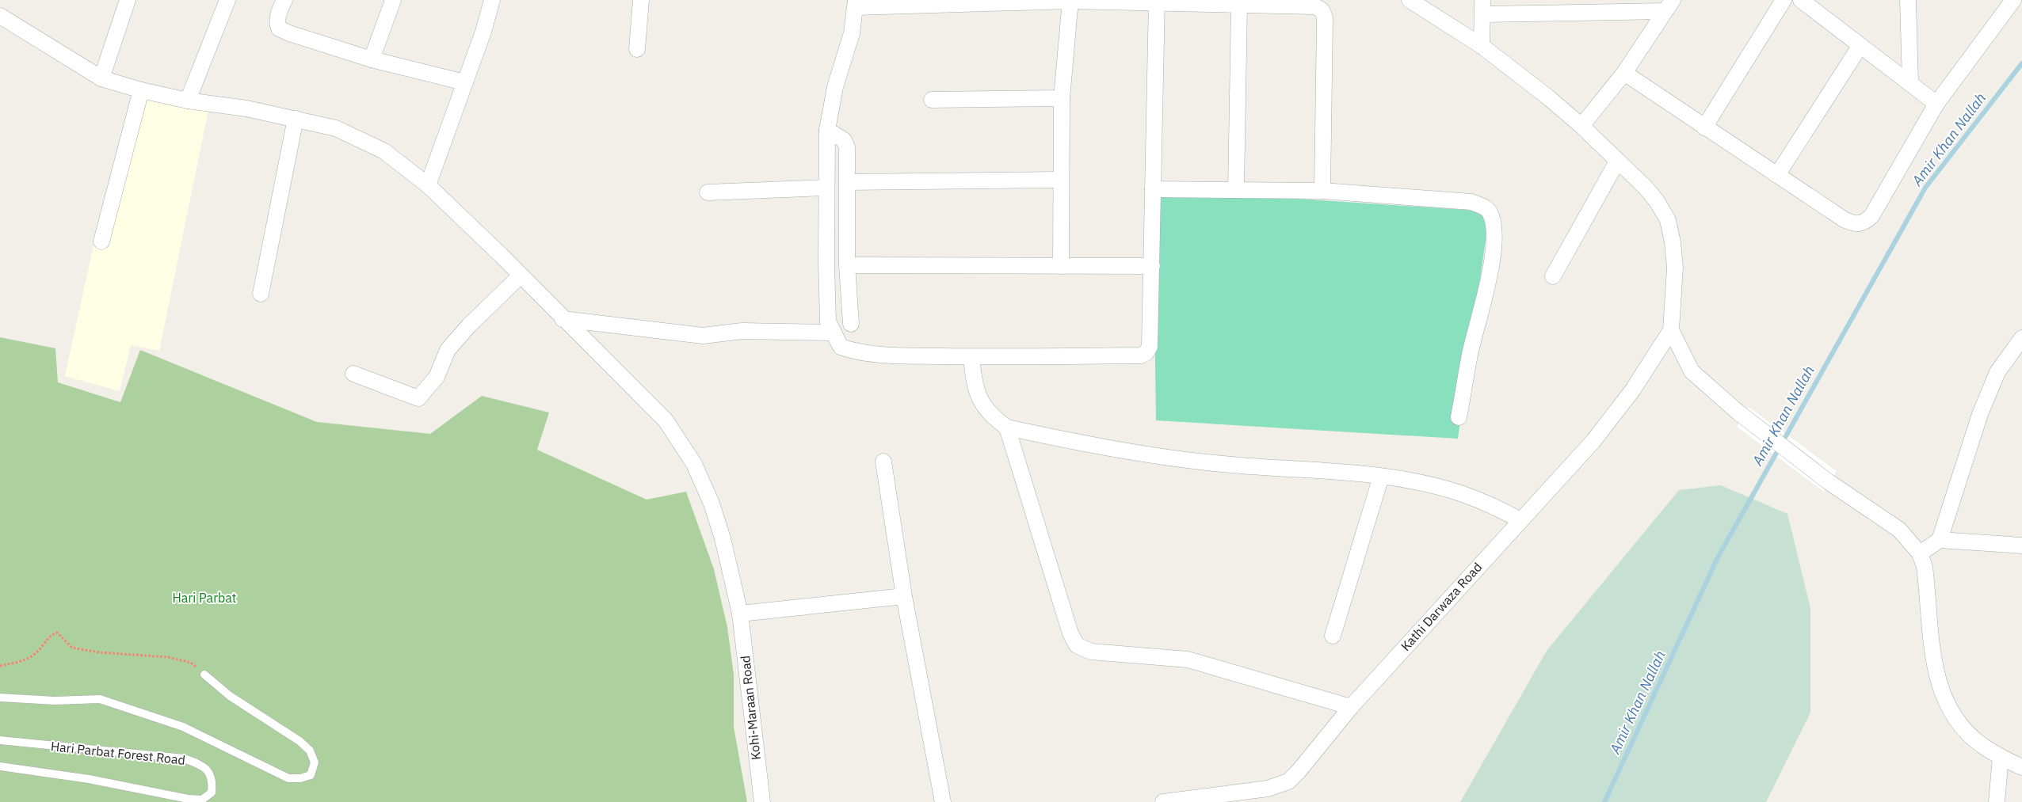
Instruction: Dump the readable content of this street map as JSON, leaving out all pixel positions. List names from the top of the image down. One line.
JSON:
{"streets":{"street":["Kathi Darwaza Road","Kohi-Maraan Road"],"lane":["Hari Parbat Forest Road"]},"water":["Amir Khan Nallah"],"parks":["Hari Parbat"]}
